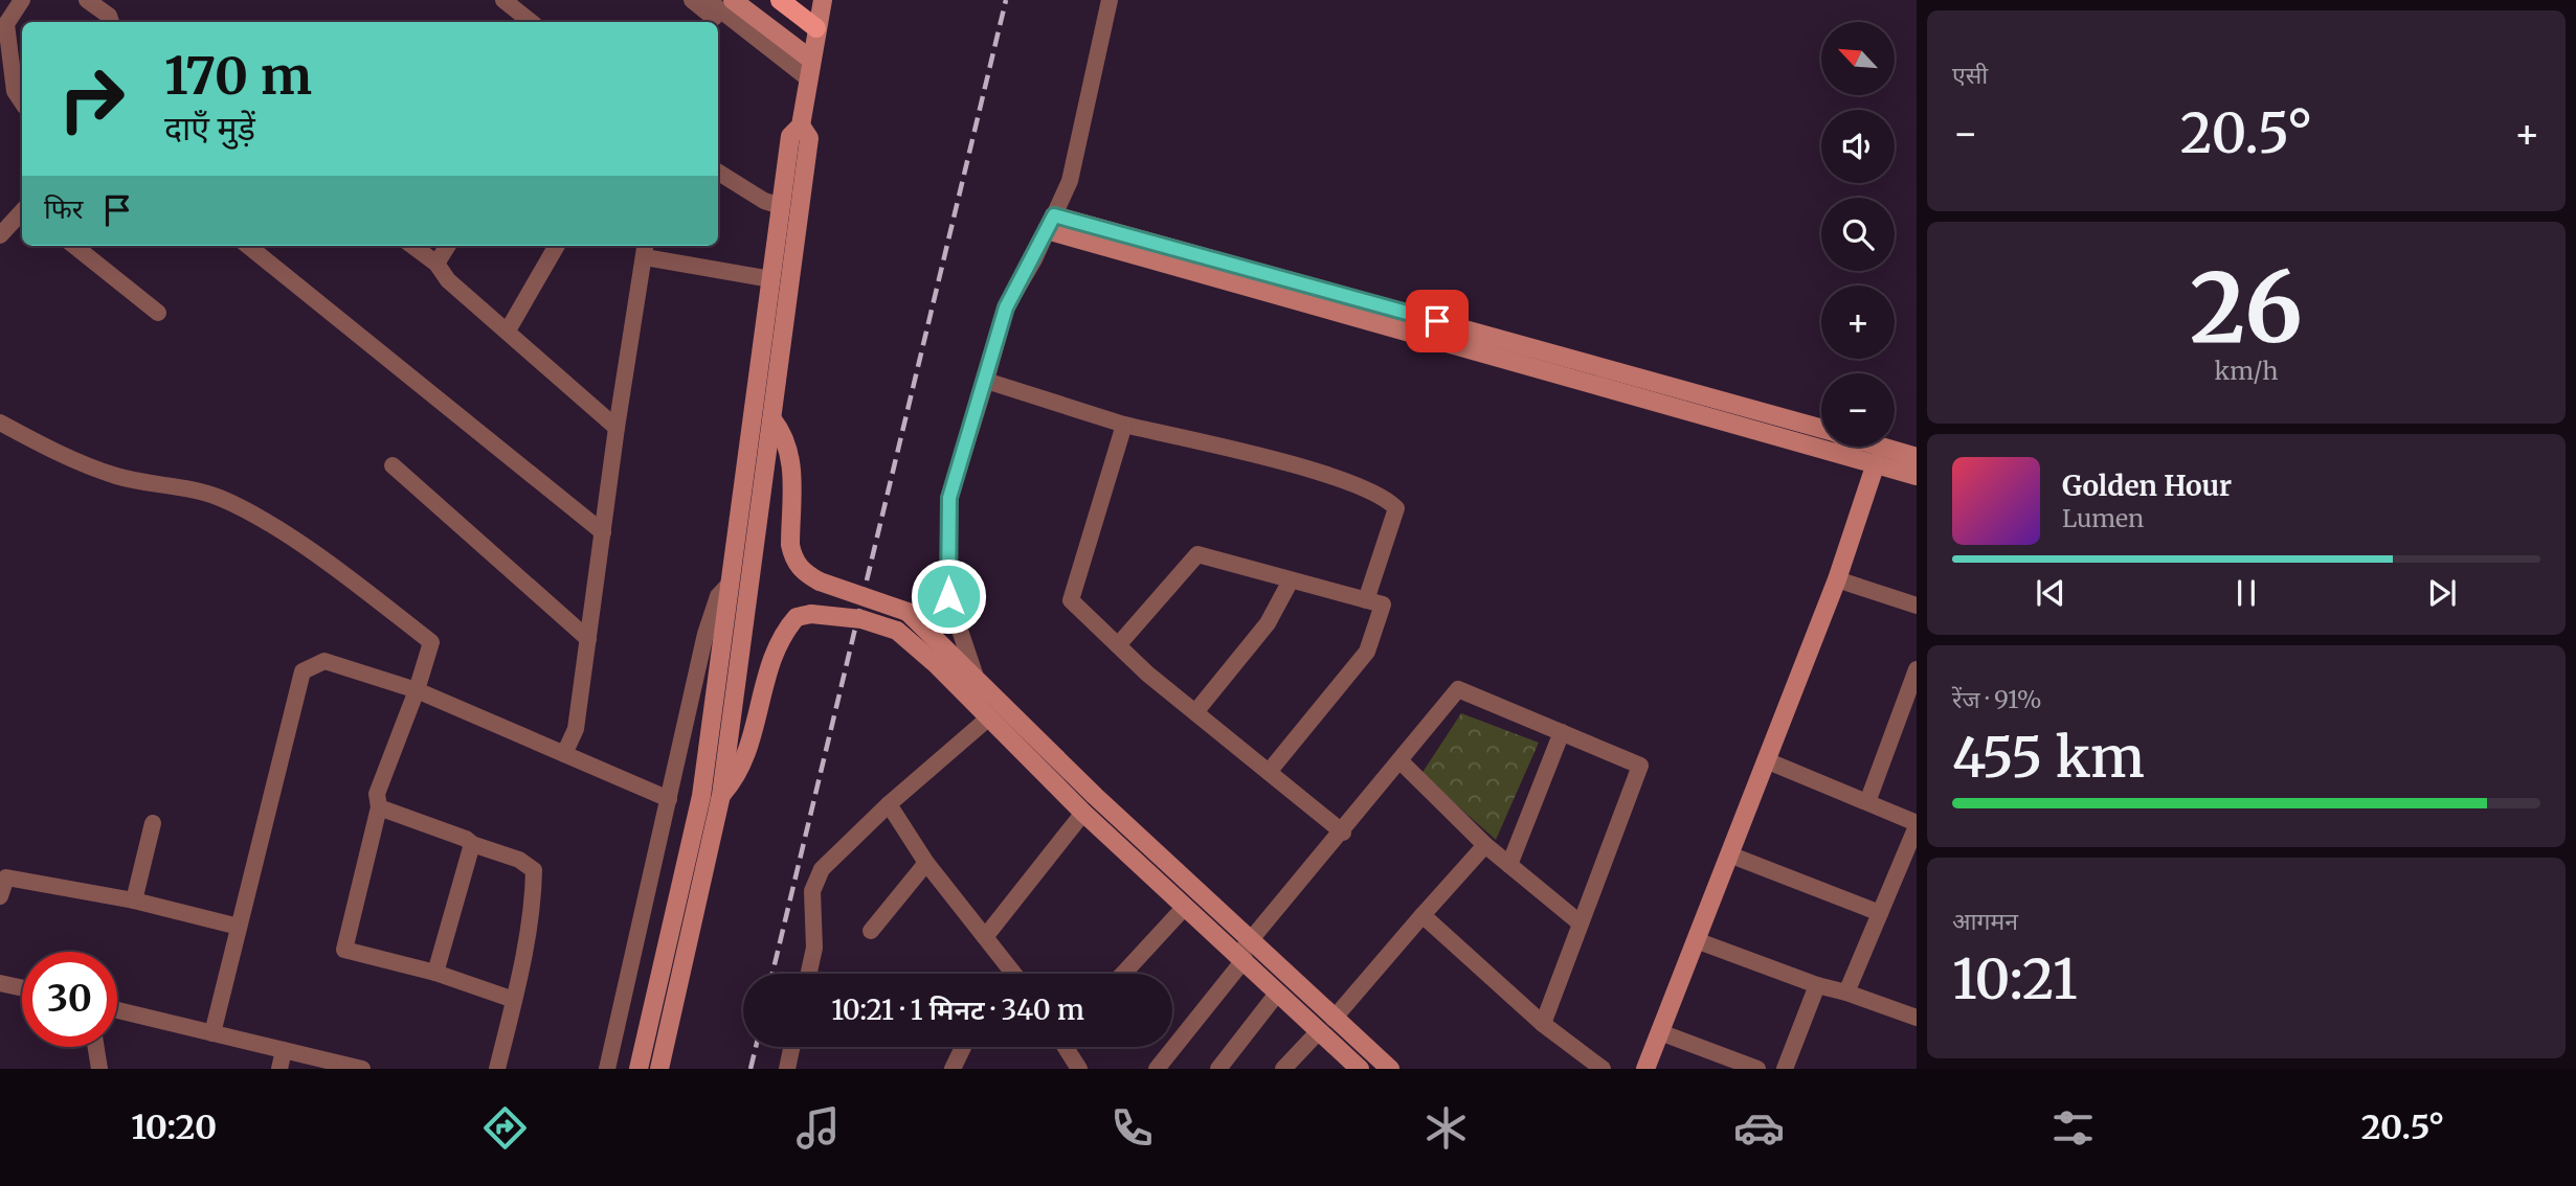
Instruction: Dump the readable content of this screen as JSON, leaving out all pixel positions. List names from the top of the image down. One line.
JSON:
{"north":"top left","page":{"tile":["एसी",["26","km/h"],["रेंज · 91%","455 km"],["आगमन","10:21"]],"map_buttons":["+","−"],"turn":["170 m","दाएँ मुड़ें"],"heat":["−","20.5°","+"],"then":"फिर","song":["Golden Hour","Lumen"],"limit":"30","trip":"10:21 · 1 मिनट · 340 m","tabs":["10:20","20.5°"]}}
